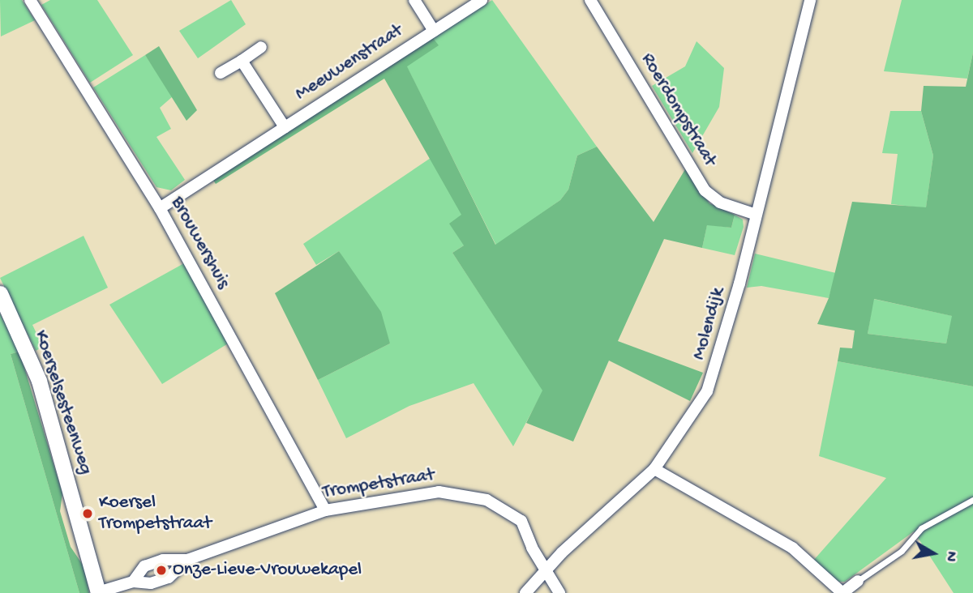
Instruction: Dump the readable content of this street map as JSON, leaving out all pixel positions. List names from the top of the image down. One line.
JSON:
{"streets":{"street":["Meeuwenstraat","Roerdompstraat","Brouwershuis","Molendijk","Koerselsesteenweg","Trompetstraat"]},"crossings":[["Meeuwenstraat","Brouwershuis"],["Roerdompstraat","Molendijk"],["Brouwershuis","Trompetstraat"],["Molendijk","Trompetstraat"],["Koerselsesteenweg","Trompetstraat"]],"places":["Koersel Trompetstraat","Onze-Lieve-Vrouwekapel"],"north":"right"}
